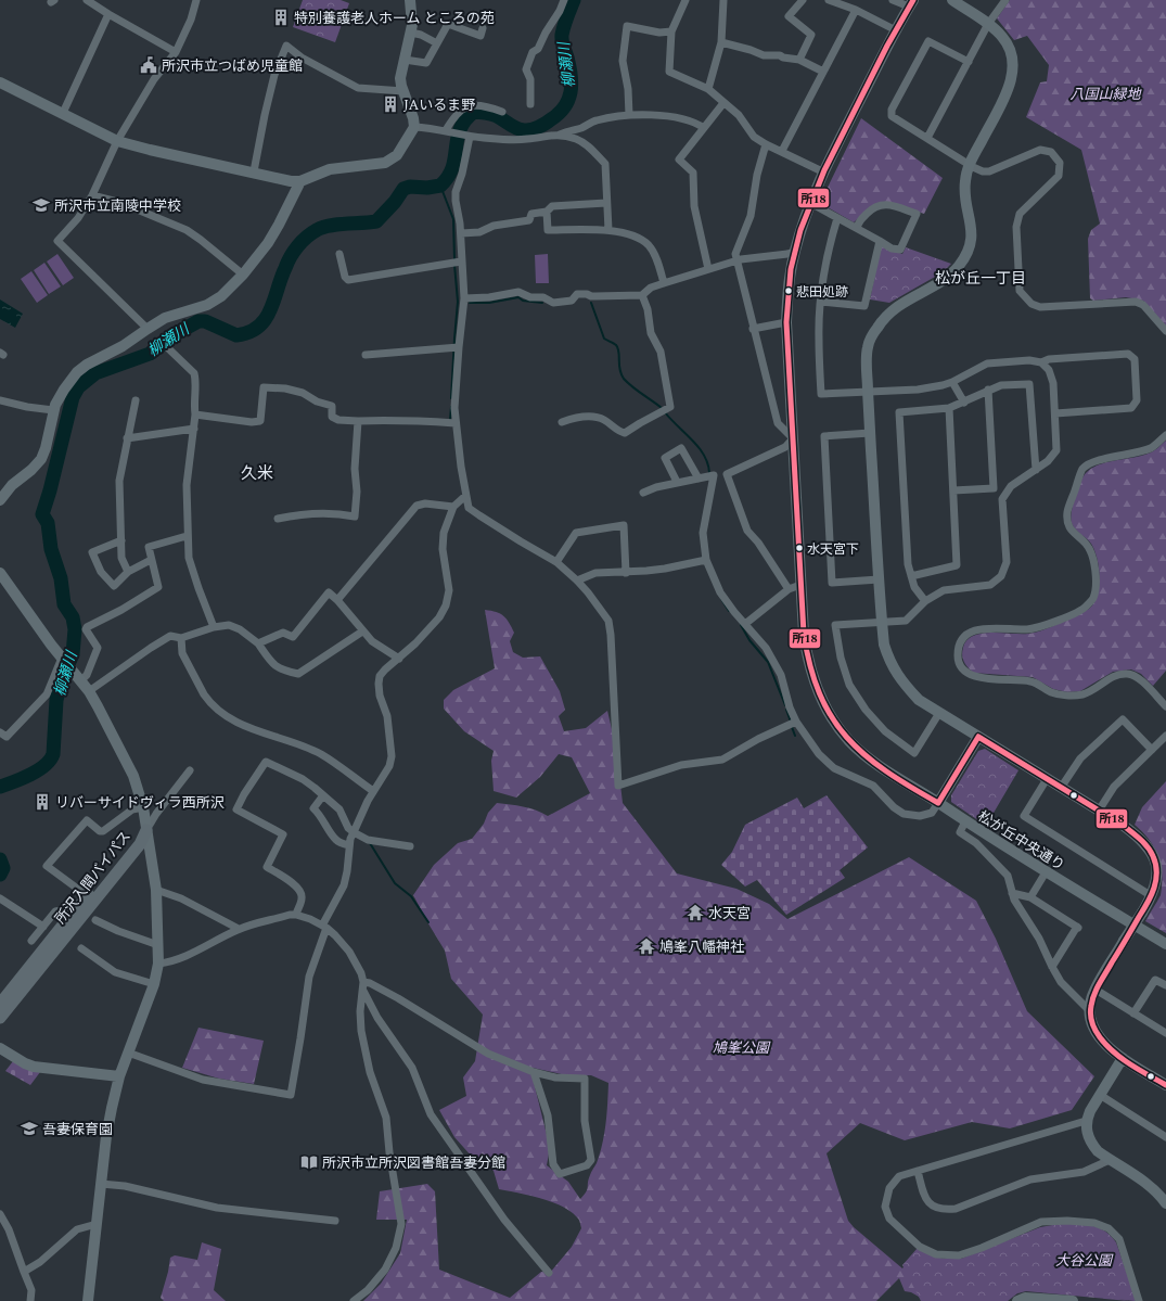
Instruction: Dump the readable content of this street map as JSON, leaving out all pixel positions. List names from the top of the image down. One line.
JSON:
{"streets":{"main road":["所沢入間バイパス"],"street":["松が丘中央通り"]},"districts":["松が丘一丁目","久米"],"water":["柳瀬川"],"parks":["八国山緑地","鳩峯公園","大谷公園"],"places":{"building":["特別養護老人ホーム ところの苑","JAいるま野","リバーサイドヴィラ西所沢"],"public building":["所沢市立つばめ児童館"],"school or university":["所沢市立南陵中学校","吾妻保育園"],"other":["悲田処跡","水天宮下"],"temple":["水天宮","鳩峯八幡神社"],"library":["所沢市立所沢図書館吾妻分館"]},"lines":["transit line 所18"]}
